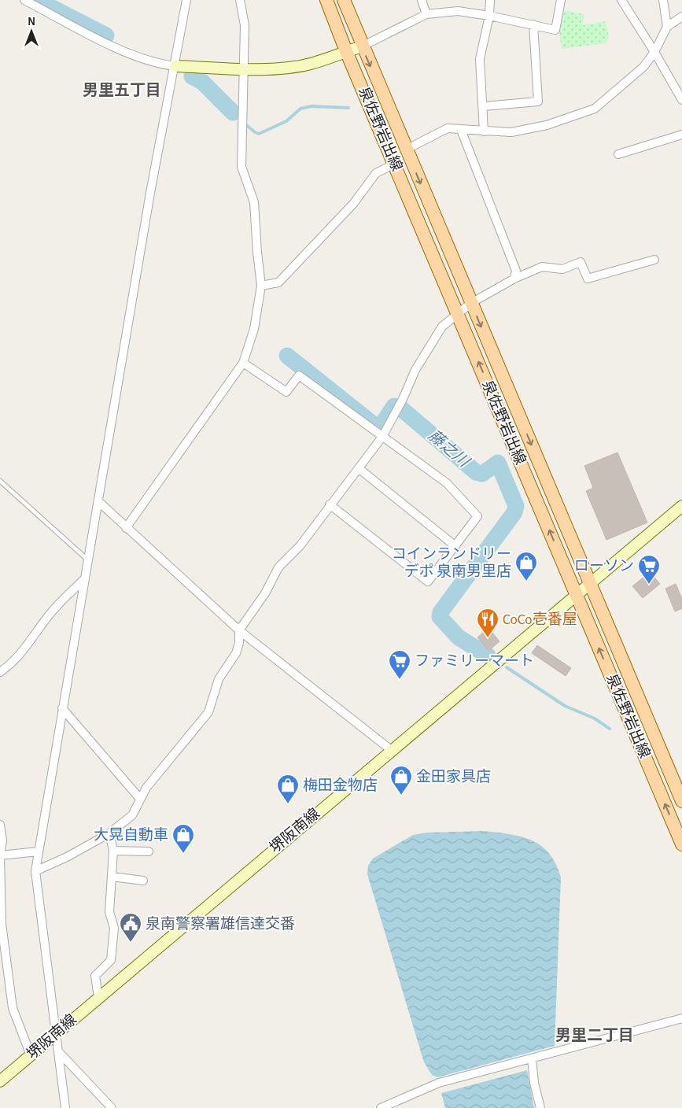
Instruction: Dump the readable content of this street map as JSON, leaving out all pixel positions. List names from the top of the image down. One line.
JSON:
{"streets":{"main road":["泉佐野岩出線","堺阪南線"]},"crossings":[["泉佐野岩出線","堺阪南線"]],"districts":["男里五丁目","男里二丁目"],"water":["藤之川"],"places":{"shop":["コインランドリー デポ 泉南男里店","金田家具店","梅田金物店","大晃自動車"],"supermarket":["ローソン","ファミリーマート"],"restaurant":["CoCo壱番屋"],"public building":["泉南警察署雄信達交番"]},"north":"top"}
